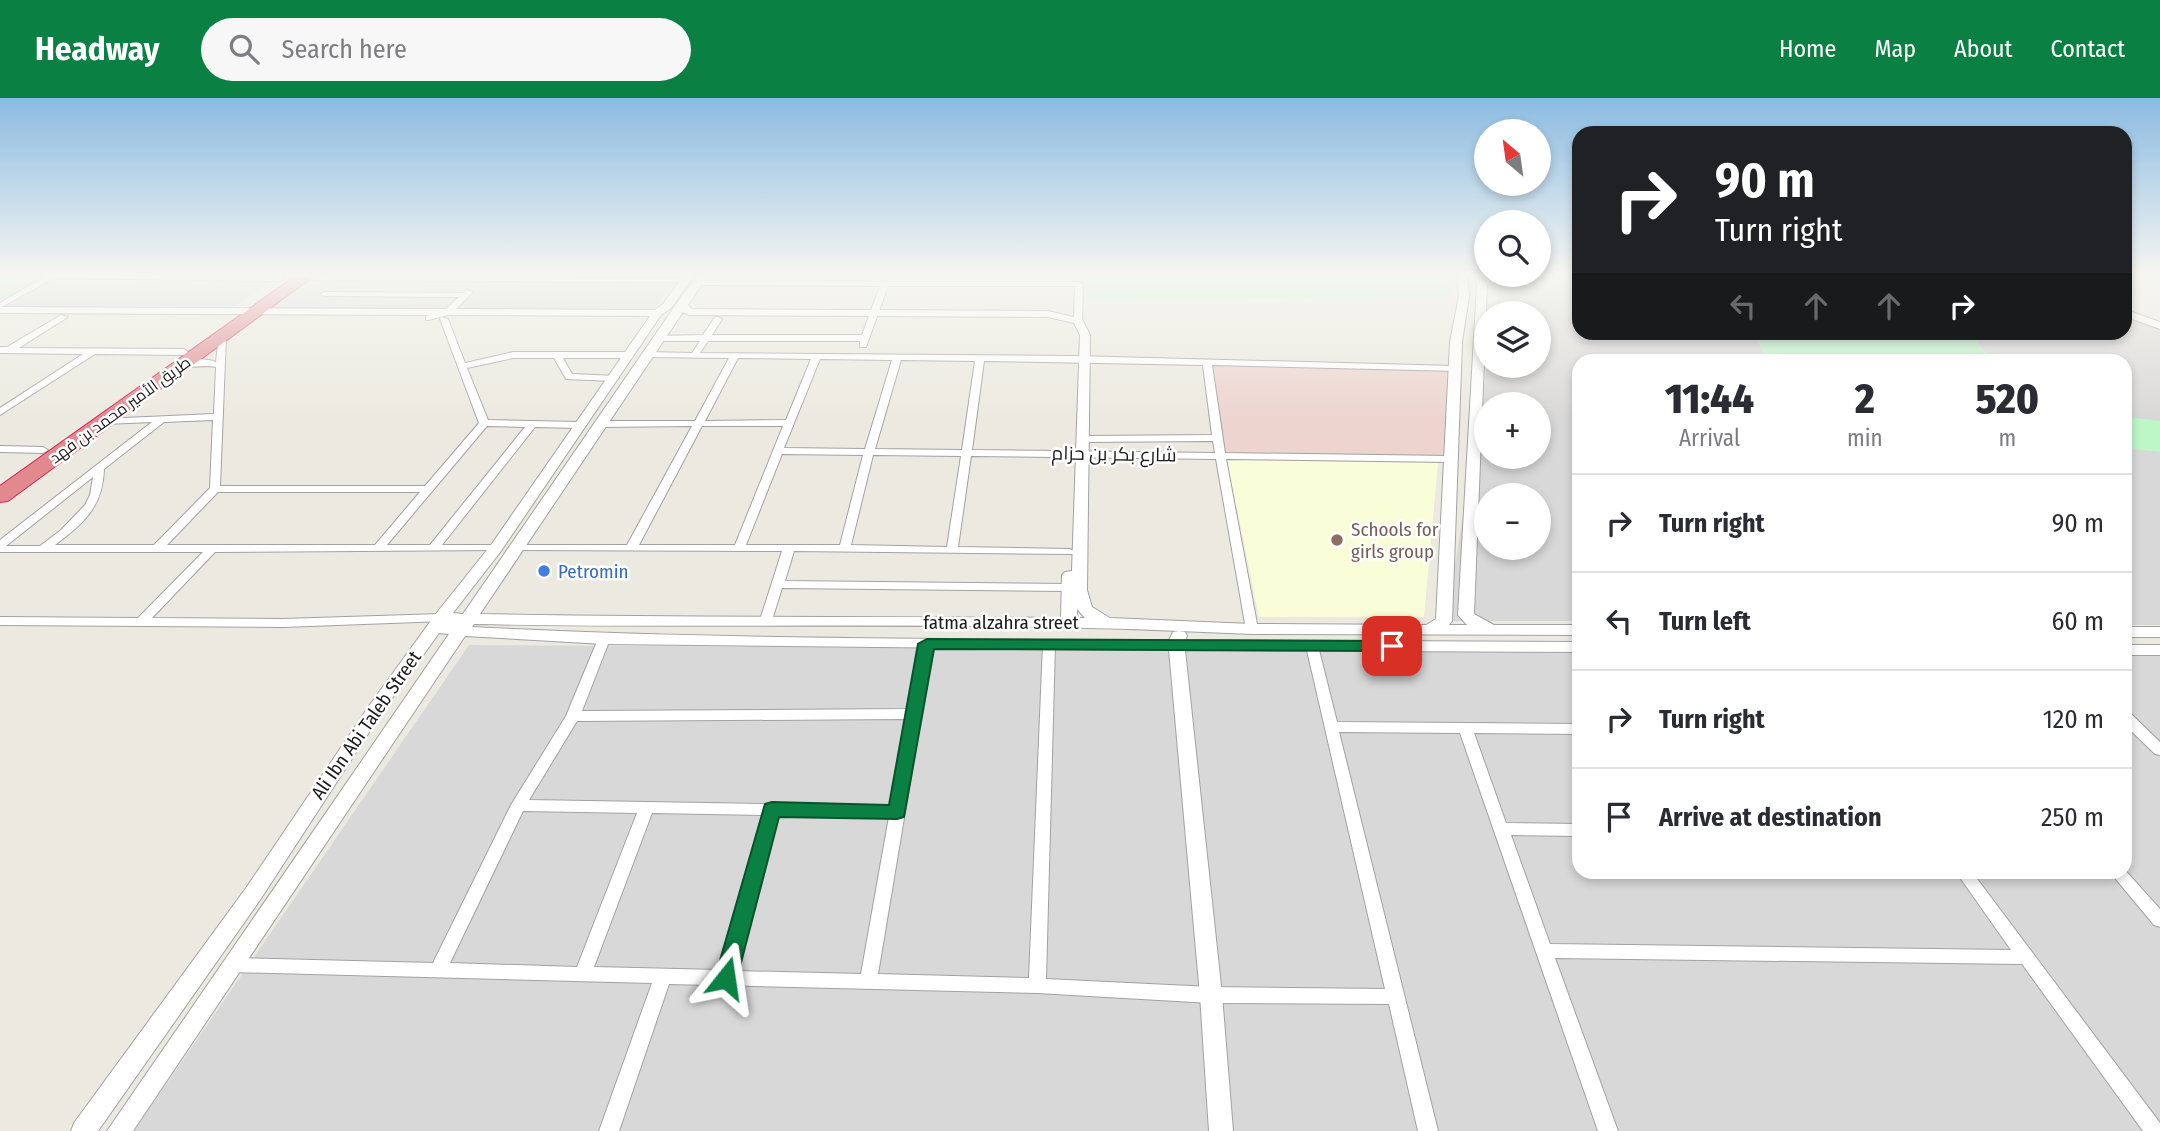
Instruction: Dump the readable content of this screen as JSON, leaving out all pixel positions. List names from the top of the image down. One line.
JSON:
{"streets":{"highway":["طريق الأمير محمد بن فهد"],"street":["شارع بكر بن حزام","fatma alzahra street","Ali Ibn Abi Taleb Street"]},"places":["Schools for girls group","Petromin"],"north":"top left","page":{"header":"Headway","search":"Search here","nav":["Home","Map","About","Contact"],"map_buttons":["+","−"],"turn":["90 m","Turn right"],"eta":["11:44","Arrival","2","min","520","m"],"list":[{"name":"Turn right","value":"90 m"},{"name":"Turn left","value":"60 m"},{"name":"Turn right","value":"120 m"},{"name":"Arrive at destination","value":"250 m"}]}}
